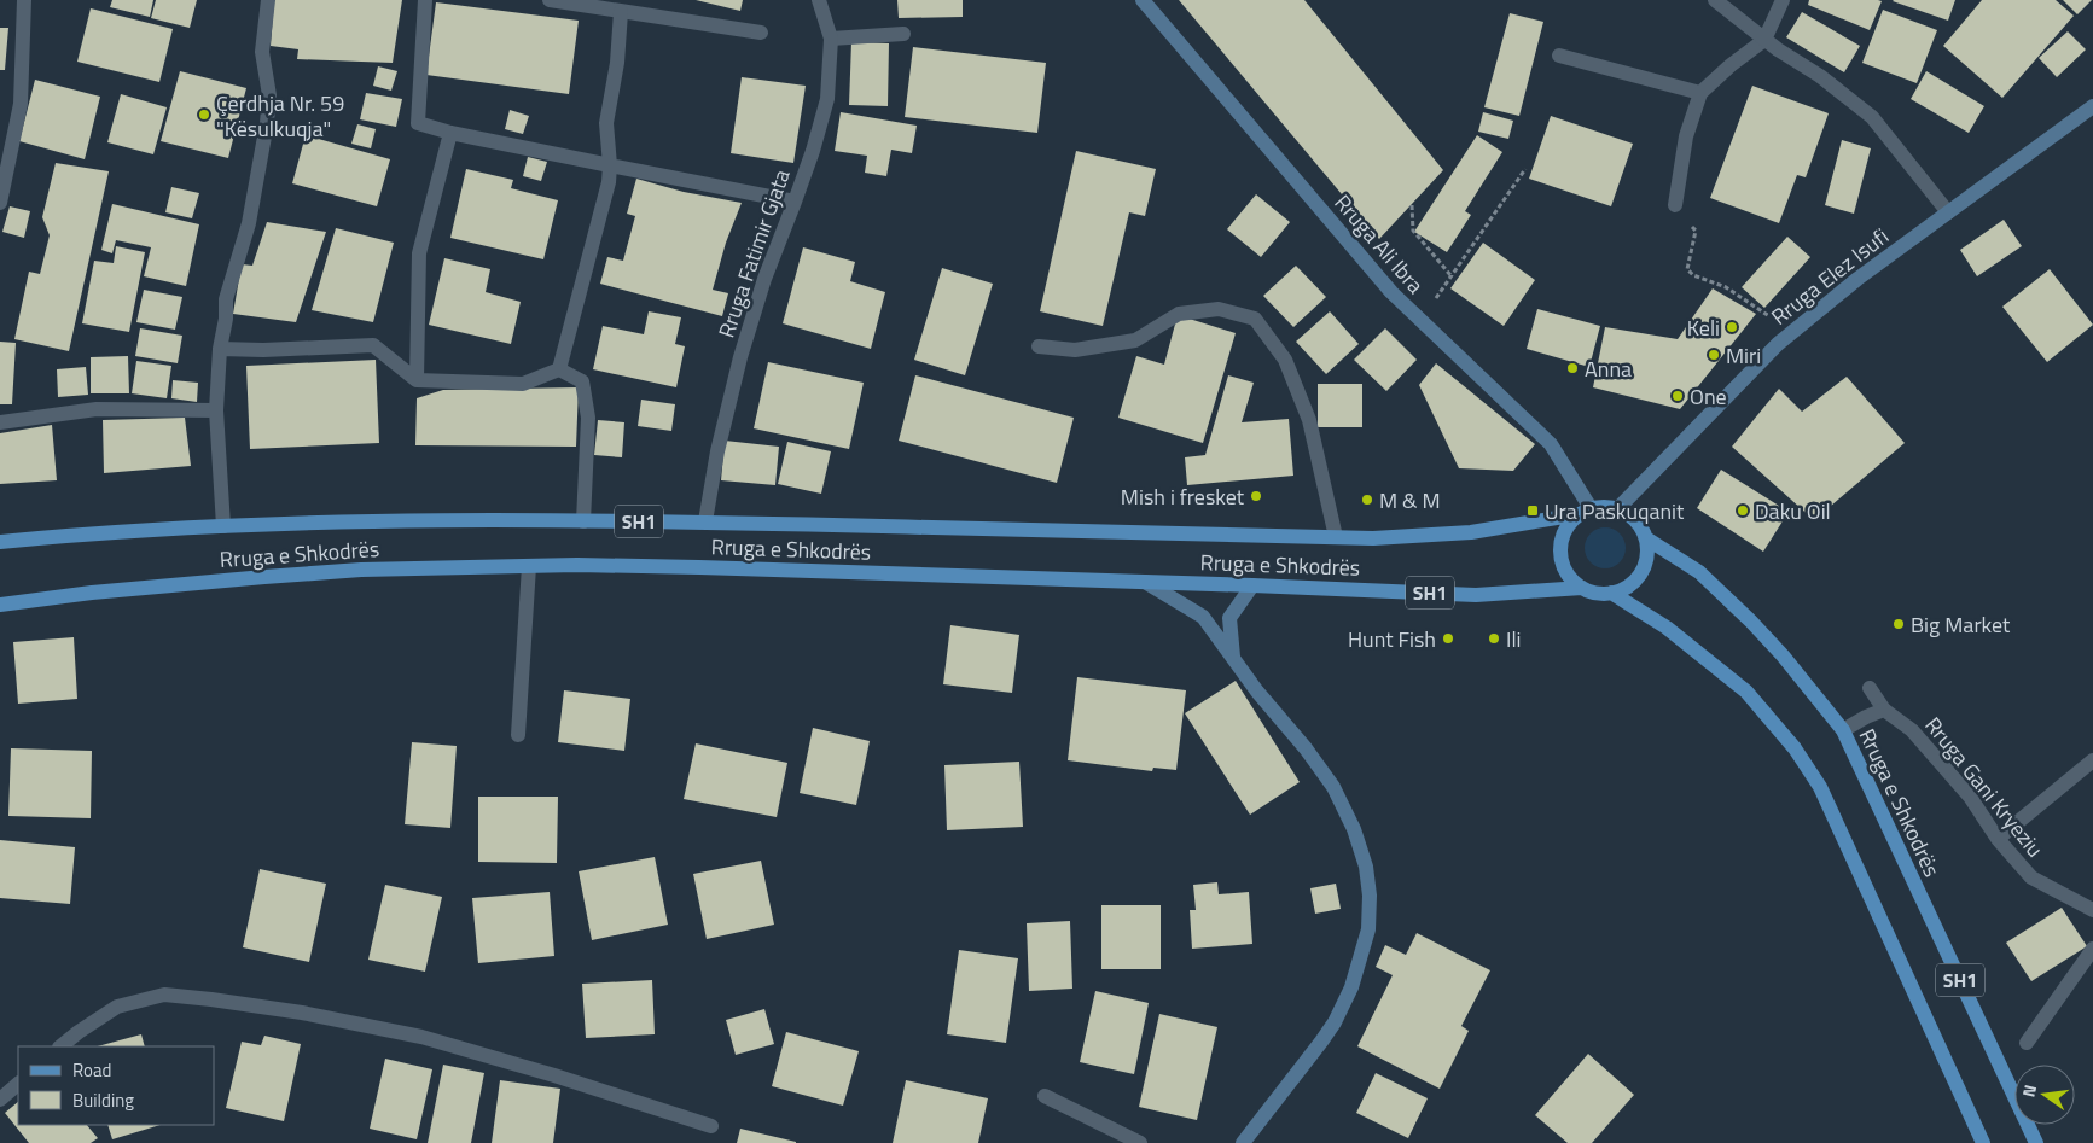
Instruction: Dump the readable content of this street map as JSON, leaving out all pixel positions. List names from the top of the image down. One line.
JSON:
{"streets":{"main road":["SH1","Rruga e Shkodrës"],"street":["Rruga Ali Ibra","Rruga Fatimir Gjata","Rruga Elez Isufi","Rruga Gani Kryeziu"]},"crossings":[["Rruga Ali Ibra","Rruga Elez Isufi"],["Rruga Ali Ibra","SH1"],["Rruga Ali Ibra","Rruga e Shkodrës"],["Rruga Fatimir Gjata","Rruga e Shkodrës"],["Rruga Elez Isufi","SH1"],["Rruga Elez Isufi","Rruga e Shkodrës"],["SH1","Rruga e Shkodrës"]],"places":{"other":["Çerdhja Nr. 59 \"Kësulkuqja\"","Keli","Miri","Anna","One","Mish i fresket","M & M","Daku Oil","Big Market","Hunt Fish","Ili"],"transit":["Ura Paskuqanit"]},"legend":["Road","Building"],"north":"left"}
